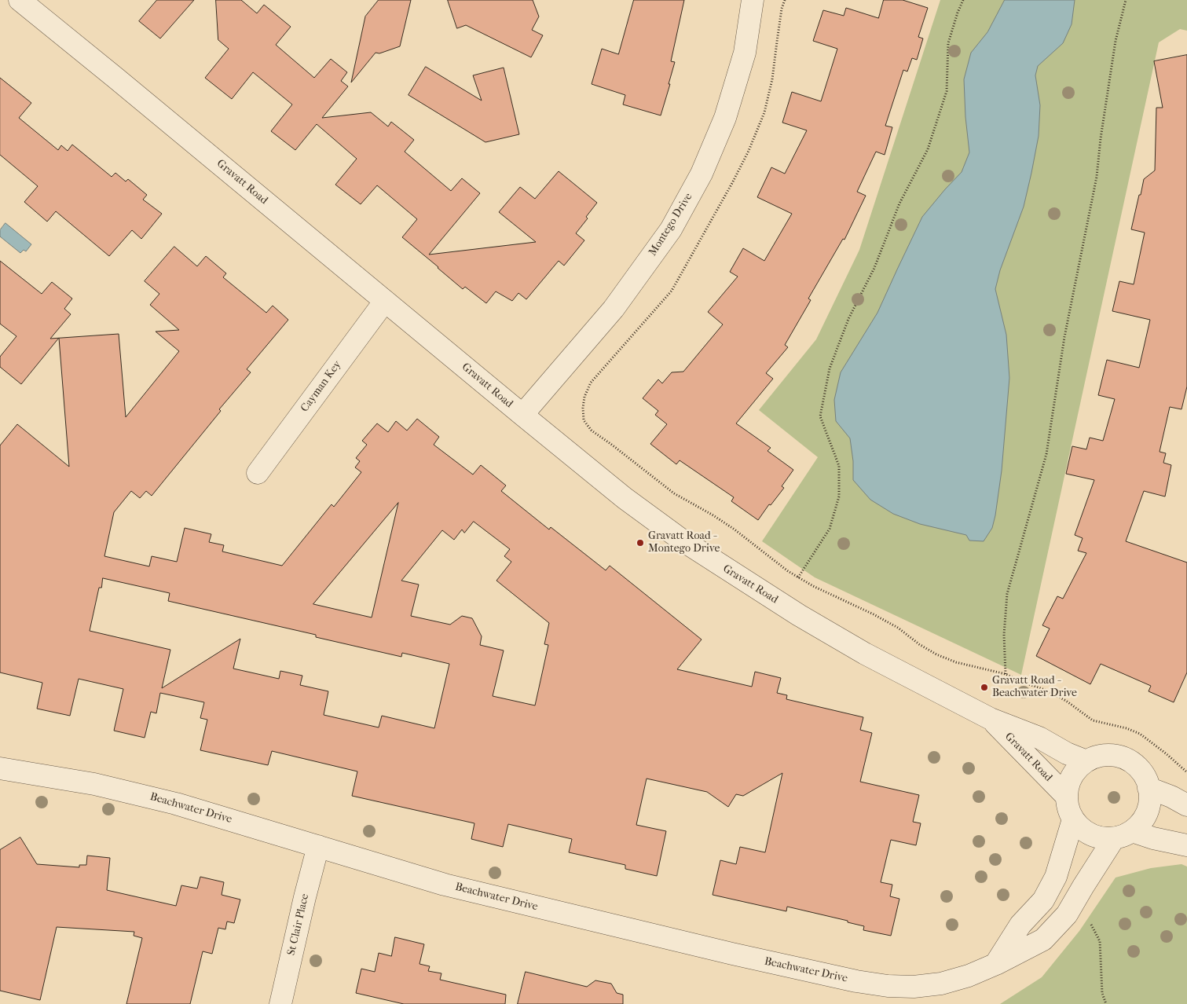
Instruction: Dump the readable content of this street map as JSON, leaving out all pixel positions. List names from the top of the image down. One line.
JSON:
{"streets":{"street":["Gravatt Road","Montego Drive","Cayman Key","Beachwater Drive","St Clair Place"]},"crossings":[["Gravatt Road","Montego Drive"],["Gravatt Road","Cayman Key"],["Gravatt Road","Beachwater Drive"],["Beachwater Drive","St Clair Place"]],"places":["Gravatt Road - Montego Drive","Gravatt Road - Beachwater Drive"]}
